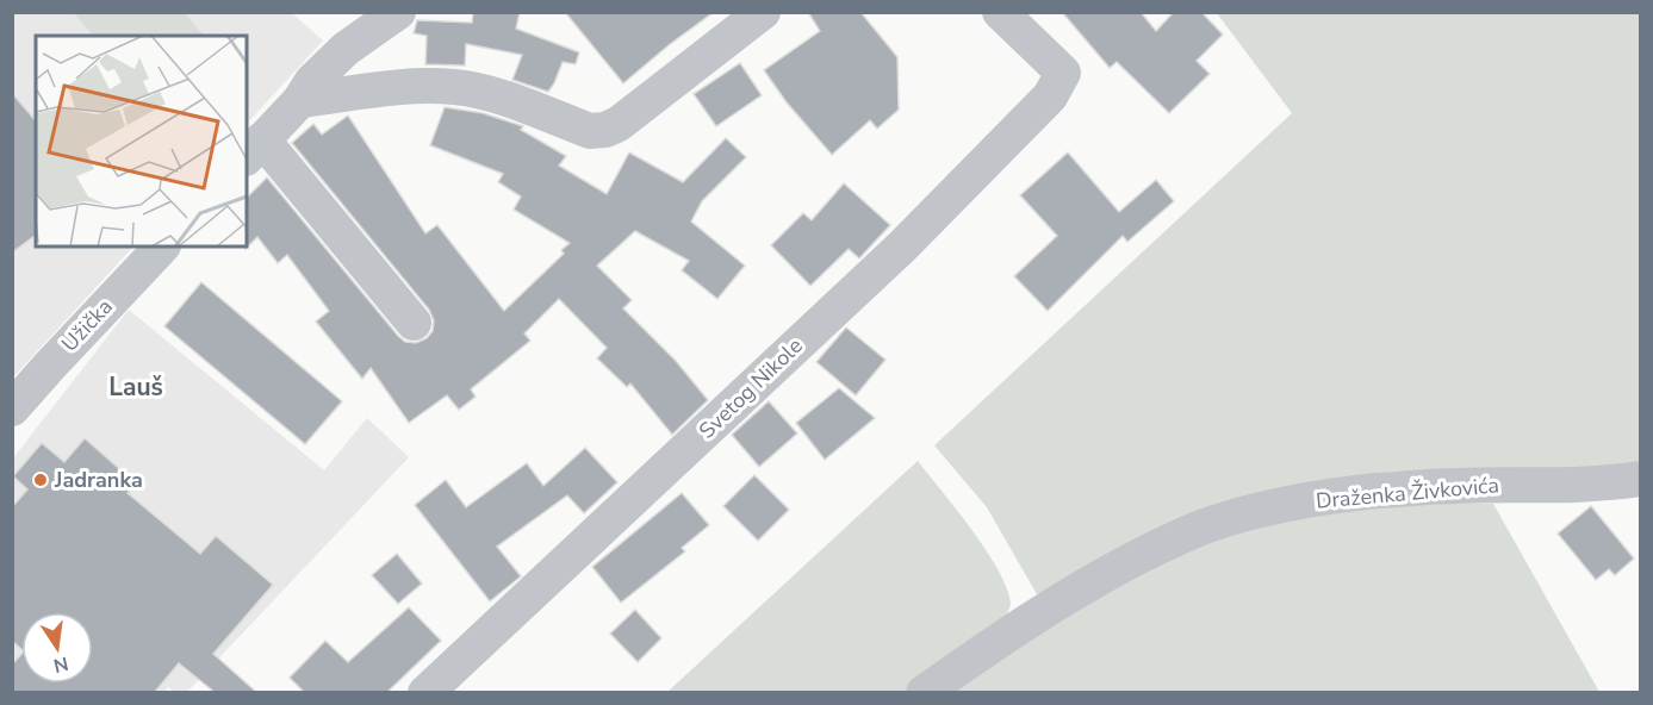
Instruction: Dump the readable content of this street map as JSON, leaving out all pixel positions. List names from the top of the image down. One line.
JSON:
{"streets":{"street":["Užička","Svetog Nikole","Draženka Živkovića"]},"districts":["Lauš"],"places":["Jadranka"],"north":"bottom"}
